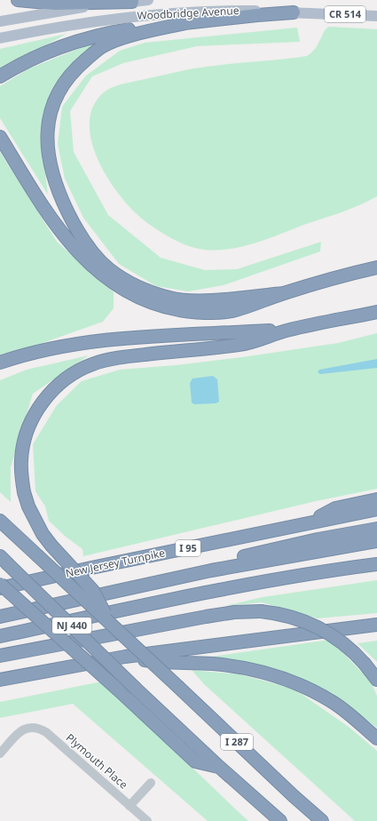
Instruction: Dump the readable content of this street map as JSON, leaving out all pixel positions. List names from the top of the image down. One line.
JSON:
{"streets":{"highway":["I 95","New Jersey Turnpike","NJ 440","I 287"],"main road":["Woodbridge Avenue","CR 514"],"street":["Plymouth Place"]},"crossings":[["NJ 440","I 287"]]}
